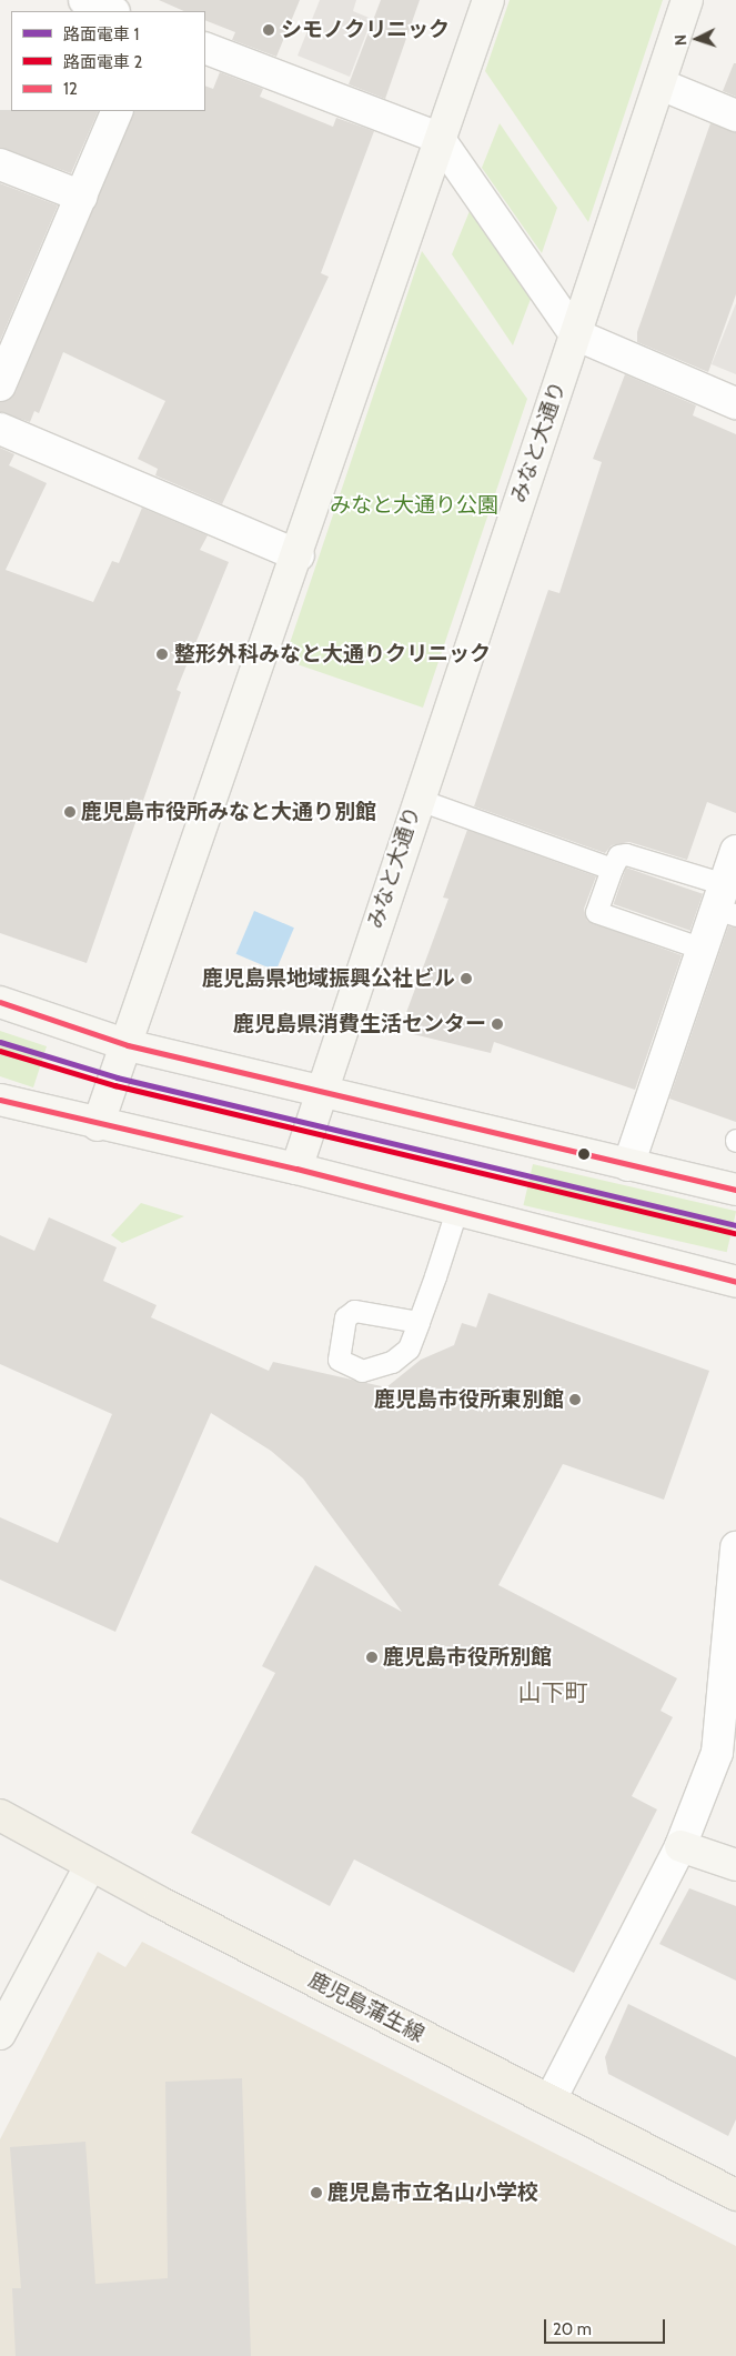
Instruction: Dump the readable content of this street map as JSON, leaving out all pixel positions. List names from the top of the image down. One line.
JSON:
{"streets":{"main road":["鹿児島蒲生線"],"street":["みなと大通り"]},"districts":["山下町"],"parks":["みなと大通り公園"],"places":["シモノクリニック","整形外科みなと大通りクリニック","鹿児島市役所みなと大通り別館","鹿児島県地域振興公社ビル","鹿児島県消費生活センター","鹿児島市役所東別館","鹿児島市役所別館","鹿児島市立名山小学校"],"lines":["transit line 12","tram line 1","tram line 2"],"legend":["路面電車 1","路面電車 2","12"],"scale_bar":"20 m","north":"left"}
